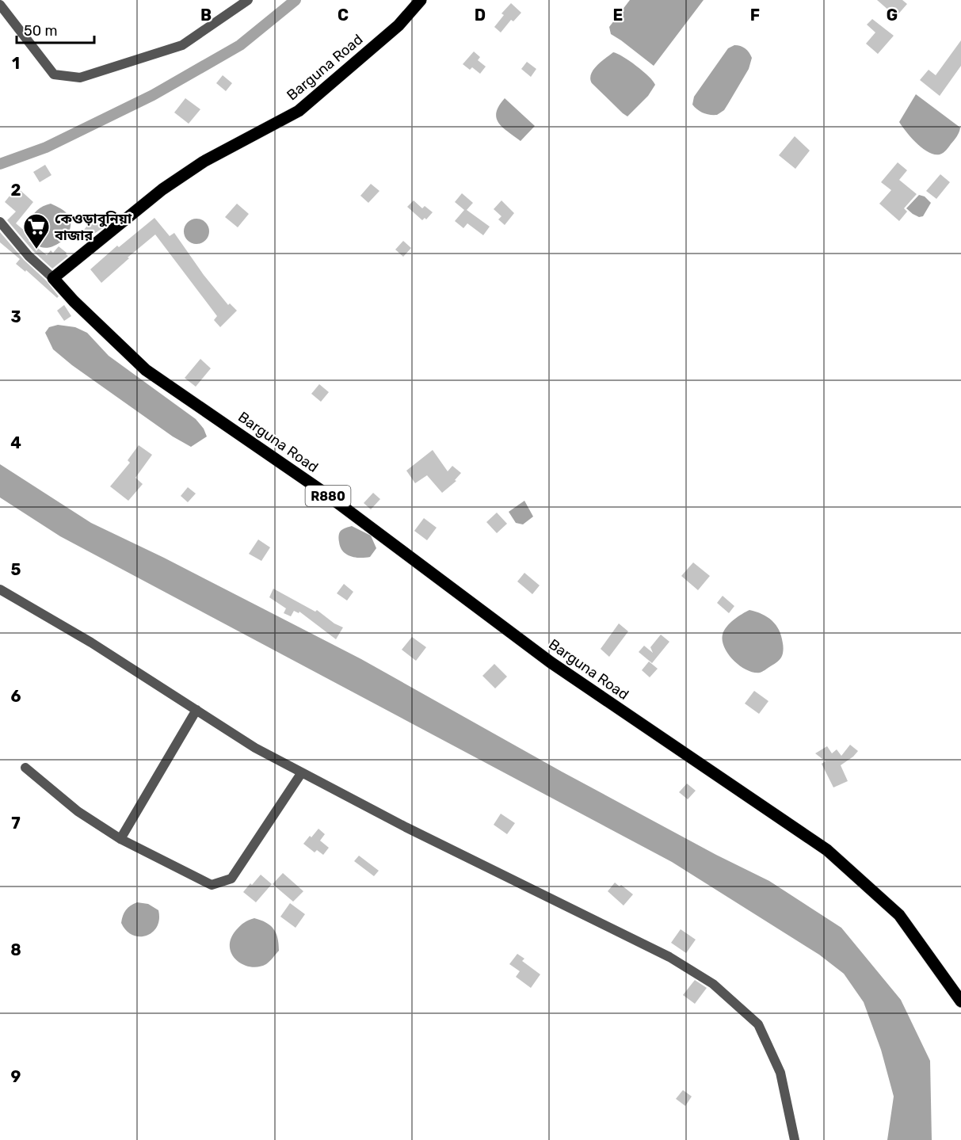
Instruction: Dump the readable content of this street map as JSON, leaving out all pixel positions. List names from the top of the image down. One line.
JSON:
{"streets":{"main road":["Barguna Road","R880"]},"places":{"supermarket":["কেওড়াবুনিয়া বাজার"]},"scale_bar":"50 m","grid":{"columns":["B","C","D","E","F","G"],"rows":["1","2","3","4","5","6","7","8","9"]}}
